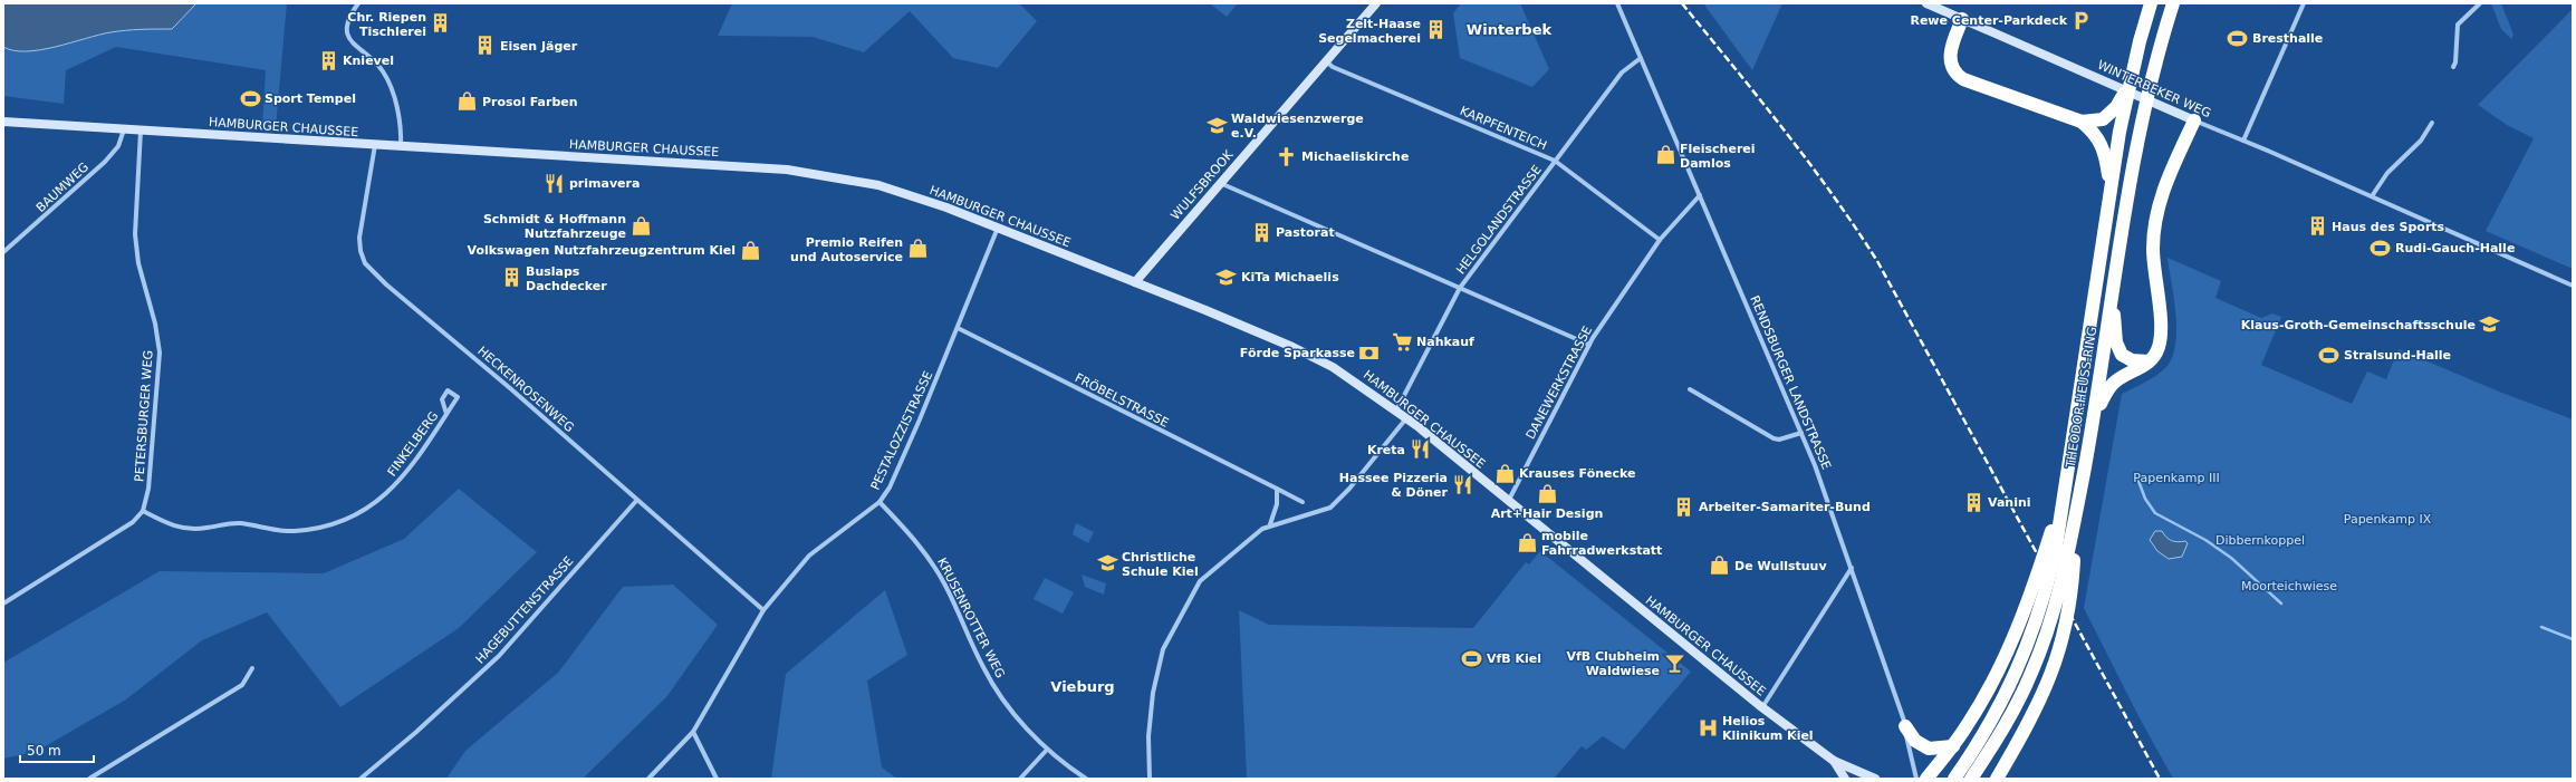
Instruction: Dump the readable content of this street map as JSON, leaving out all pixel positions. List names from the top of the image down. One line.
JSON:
{"streets":{"highway":["THEODOR-HEUSS-RING"],"main road":["WINTERBEKER WEG","HAMBURGER CHAUSSEE","WULFSBROOK"],"street":["KARPFENTEICH","BAUMWEG","HELGOLANDSTRASSE","DANEWERKSTRASSE","RENDSBURGER LANDSTRASSE","HECKENROSENWEG","FRÖBELSTRASSE","PETERSBURGER WEG","PESTALOZZISTRASSE","FINKELBERG","HAGEBUTTENSTRASSE","KRUSENROTTER WEG"]},"crossings":[["HAMBURGER CHAUSSEE","WULFSBROOK"],["HAMBURGER CHAUSSEE","BAUMWEG"],["HAMBURGER CHAUSSEE","HELGOLANDSTRASSE"],["HAMBURGER CHAUSSEE","DANEWERKSTRASSE"],["HAMBURGER CHAUSSEE","HECKENROSENWEG"],["HAMBURGER CHAUSSEE","PETERSBURGER WEG"],["HAMBURGER CHAUSSEE","PESTALOZZISTRASSE"],["KARPFENTEICH","WULFSBROOK"],["KARPFENTEICH","HELGOLANDSTRASSE"],["KARPFENTEICH","DANEWERKSTRASSE"],["HELGOLANDSTRASSE","RENDSBURGER LANDSTRASSE"],["DANEWERKSTRASSE","RENDSBURGER LANDSTRASSE"],["HECKENROSENWEG","PESTALOZZISTRASSE"],["HECKENROSENWEG","HAGEBUTTENSTRASSE"],["FRÖBELSTRASSE","PESTALOZZISTRASSE"],["PETERSBURGER WEG","FINKELBERG"],["PESTALOZZISTRASSE","KRUSENROTTER WEG"]],"districts":["Winterbek","Vieburg"],"parks":["Papenkamp III","Papenkamp IX","Dibbernkoppel","Moorteichwiese"],"places":{"parking":["Rewe Center-Parkdeck"],"building":["Chr. Riepen Tischlerei","Zelt-Haase Segelmacherei","Eisen Jäger","Knievel","Haus des Sports","Pastorat","Buslaps Dachdecker","Vanini","Arbeiter-Samariter-Bund"],"sports":["Bresthalle","Sport Tempel","Rudi-Gauch-Halle","Stralsund-Halle","VfB Kiel"],"shop":["Prosol Farben","Fleischerei Damlos","Schmidt & Hoffmann Nutzfahrzeuge","Premio Reifen und Autoservice","Volkswagen Nutzfahrzeugzentrum Kiel","Krauses Fönecke","Art+Hair Design","mobile Fahrradwerkstatt","De Wullstuuv"],"school or university":["Waldwiesenzwerge e.V.","KiTa Michaelis","Klaus-Groth-Gemeinschaftsschule","Christliche Schule Kiel"],"church":["Michaeliskirche"],"restaurant":["primavera","Kreta","Hassee Pizzeria & Döner"],"supermarket":["Nahkauf"],"bank":["Förde Sparkasse"],"bar":["VfB Clubheim Waldwiese"],"hospital":["Helios Klinikum Kiel"]},"scale_bar":"50 m"}
